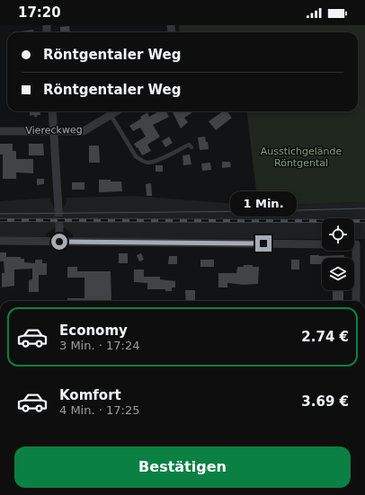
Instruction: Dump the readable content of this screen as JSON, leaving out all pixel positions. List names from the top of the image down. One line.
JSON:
{"streets":{"street":["Viereckweg"]},"parks":["Ausstichgelände Röntgental"],"page":{"status":"17:20","banner":["Röntgentaler Weg","Röntgentaler Weg"],"bubble":"1 Min.","list":[{"name":"Economy","note":"3 Min. · 17:24","value":"2.74 €"},{"name":"Komfort","note":"4 Min. · 17:25","value":"3.69 €"}],"buttons":"Bestätigen"}}
